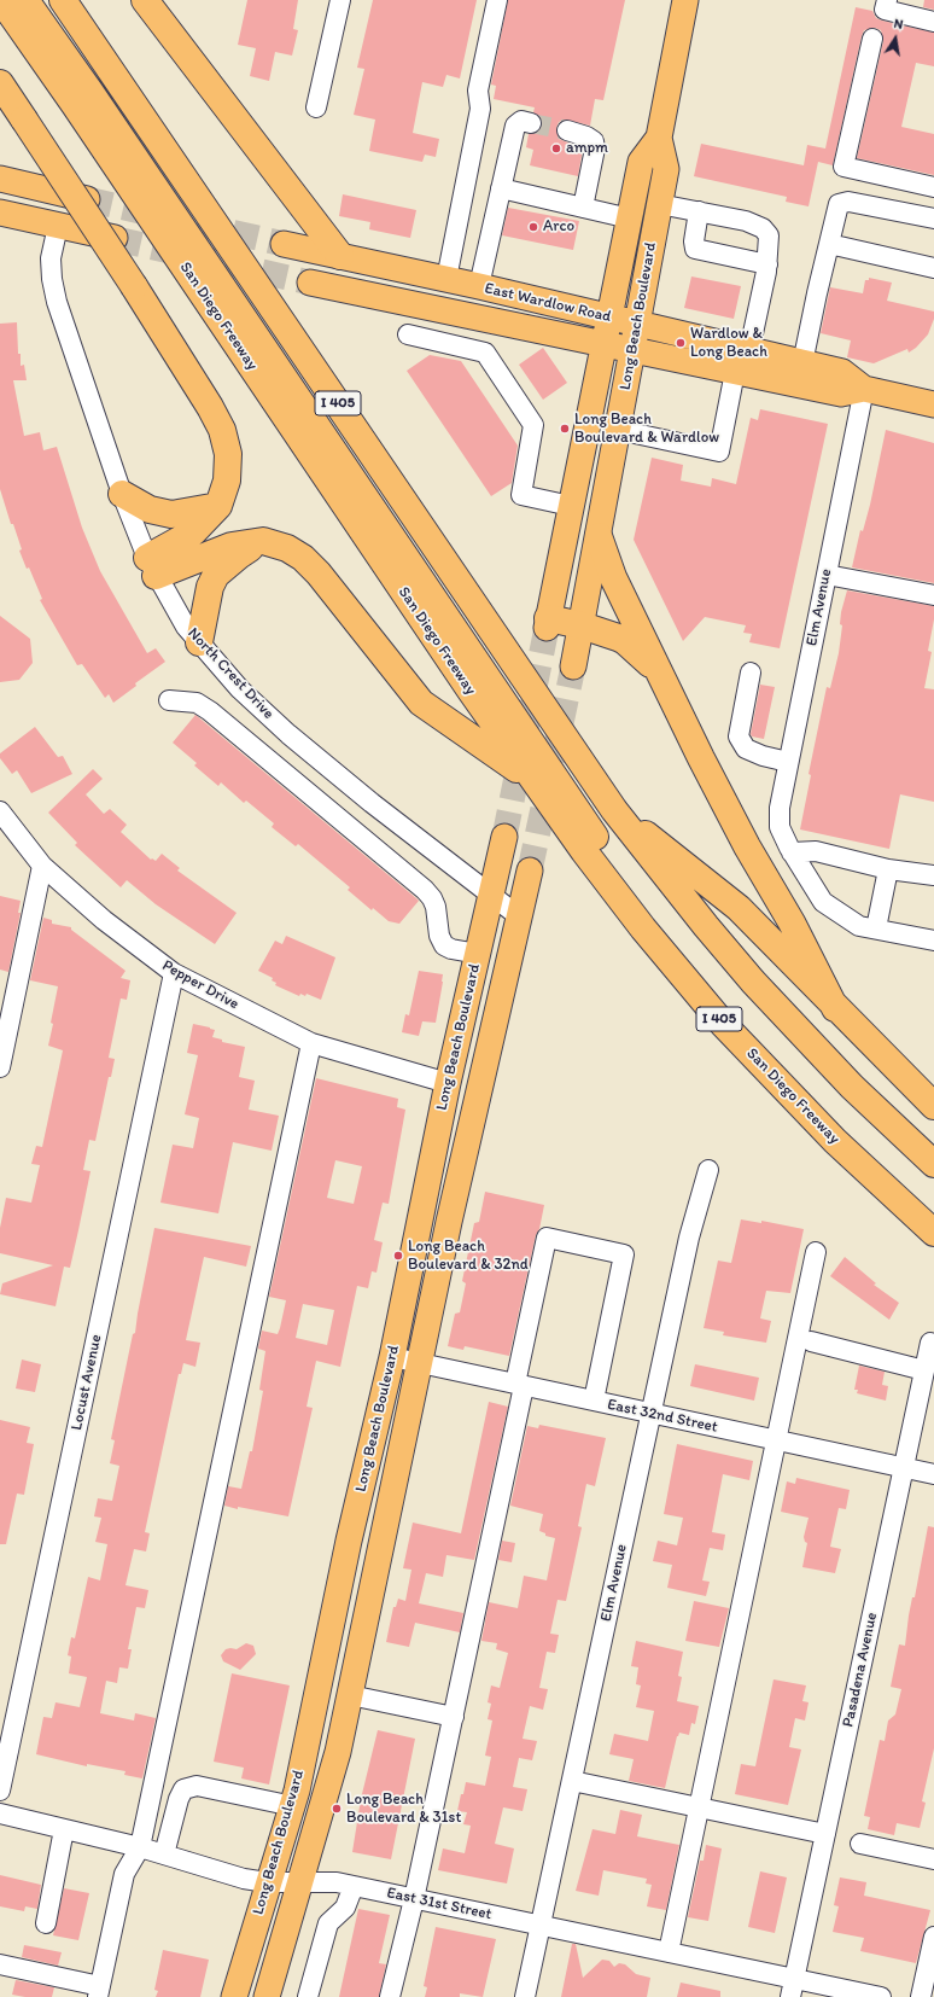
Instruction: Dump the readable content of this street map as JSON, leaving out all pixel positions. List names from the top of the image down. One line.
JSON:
{"streets":{"highway":["San Diego Freeway","I 405"],"main road":["East Wardlow Road","Long Beach Boulevard"],"street":["Elm Avenue","North Crest Drive","Pepper Drive","Locust Avenue","East 32nd Street","Pasadena Avenue","East 31st Street"]},"crossings":[["East Wardlow Road","Long Beach Boulevard"],["East Wardlow Road","Elm Avenue"],["Long Beach Boulevard","North Crest Drive"],["Long Beach Boulevard","Pepper Drive"],["Long Beach Boulevard","East 32nd Street"],["Long Beach Boulevard","East 31st Street"],["Elm Avenue","East 32nd Street"],["Elm Avenue","East 31st Street"],["Pepper Drive","Locust Avenue"],["East 32nd Street","Pasadena Avenue"],["Pasadena Avenue","East 31st Street"]],"places":["ampm","Arco","Wardlow & Long Beach","Long Beach Boulevard & Wardlow","Long Beach Boulevard & 32nd","Long Beach Boulevard & 31st"],"north":"top"}
